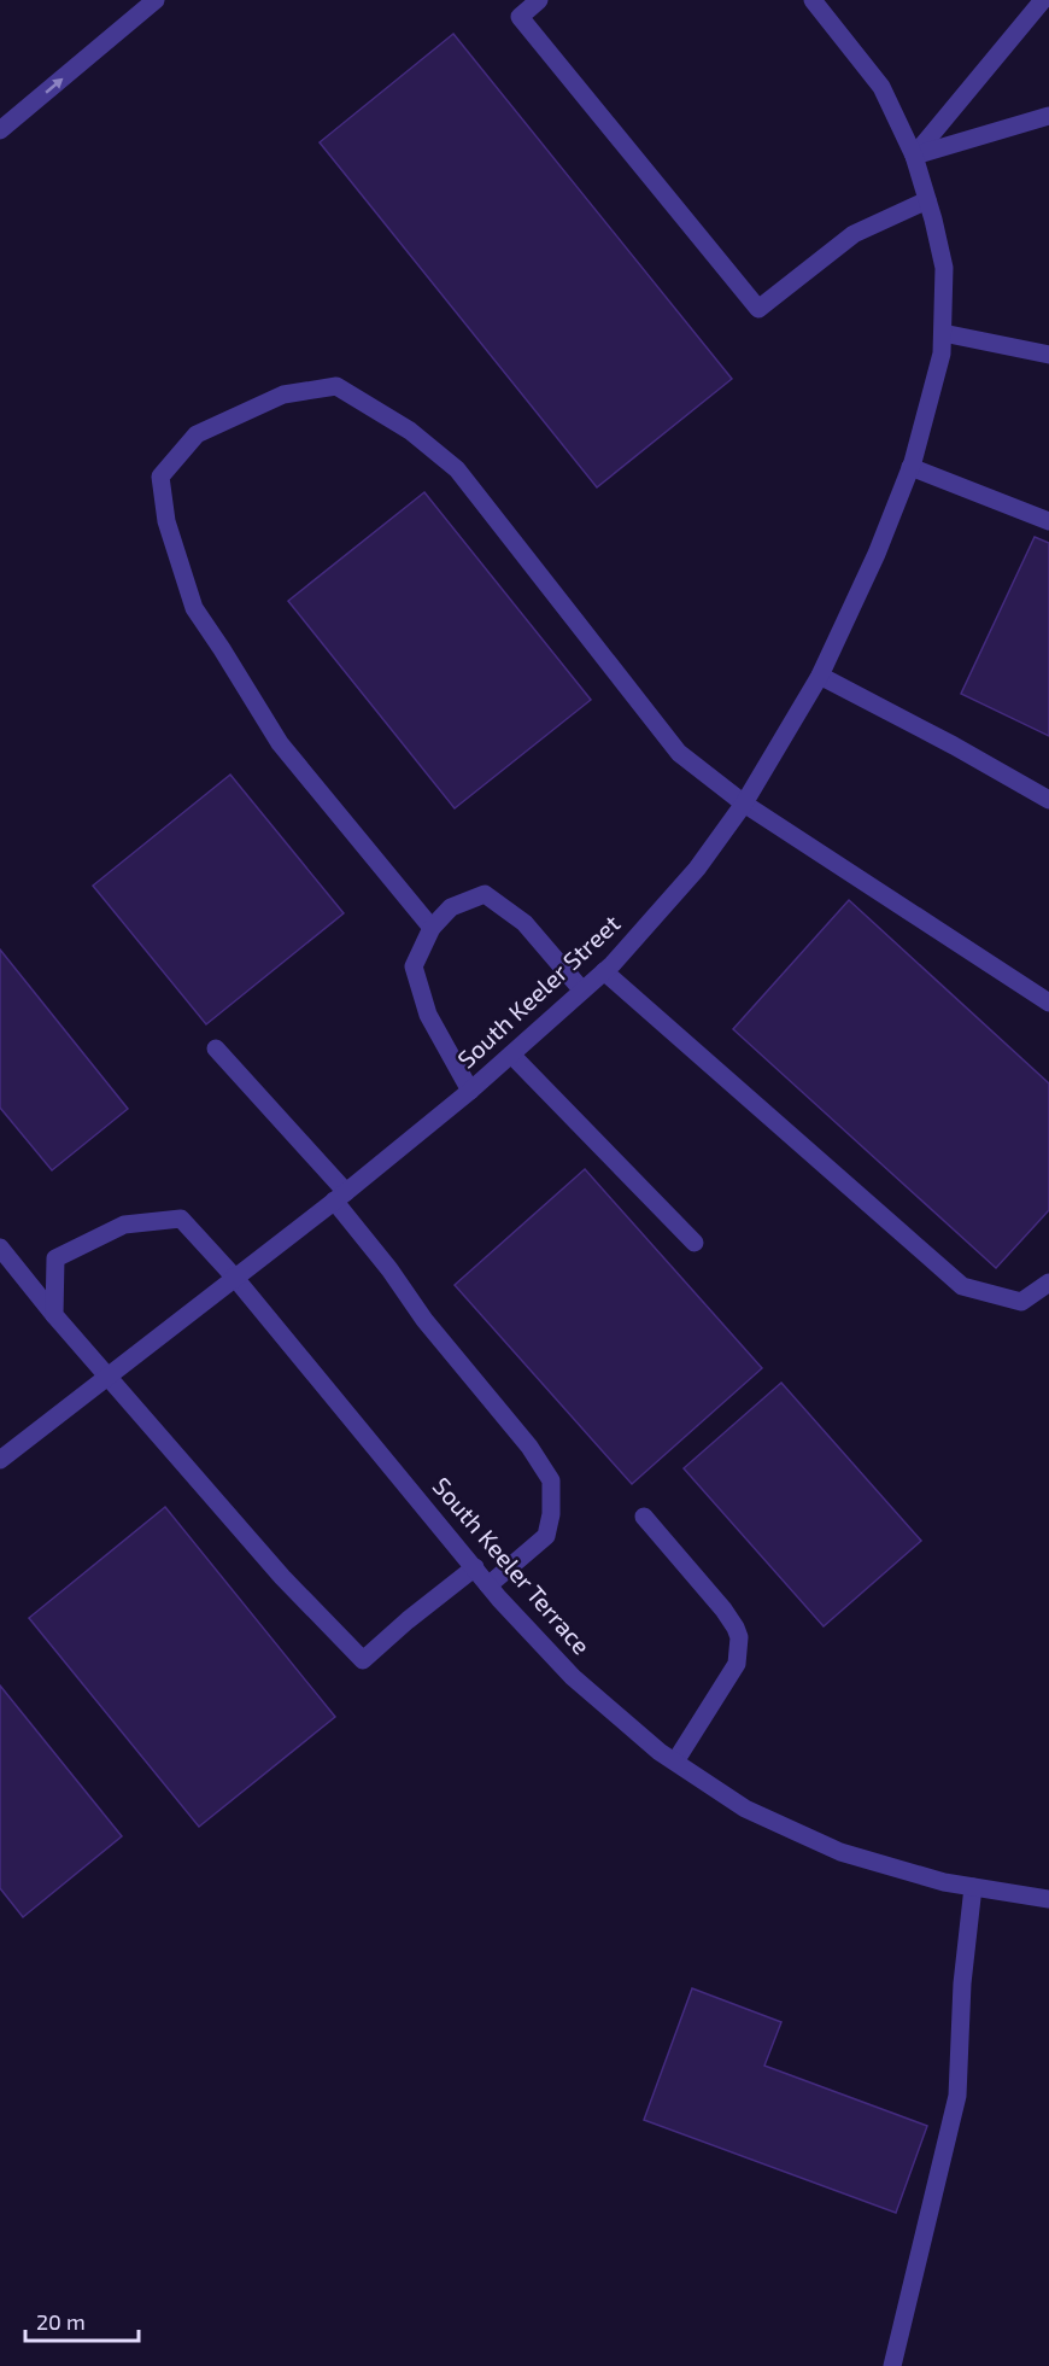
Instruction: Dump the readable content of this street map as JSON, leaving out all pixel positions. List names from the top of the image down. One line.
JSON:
{"streets":{"street":["South Keeler Street","South Keeler Terrace"]},"crossings":[["South Keeler Street","South Keeler Terrace"]],"scale_bar":"20 m"}
